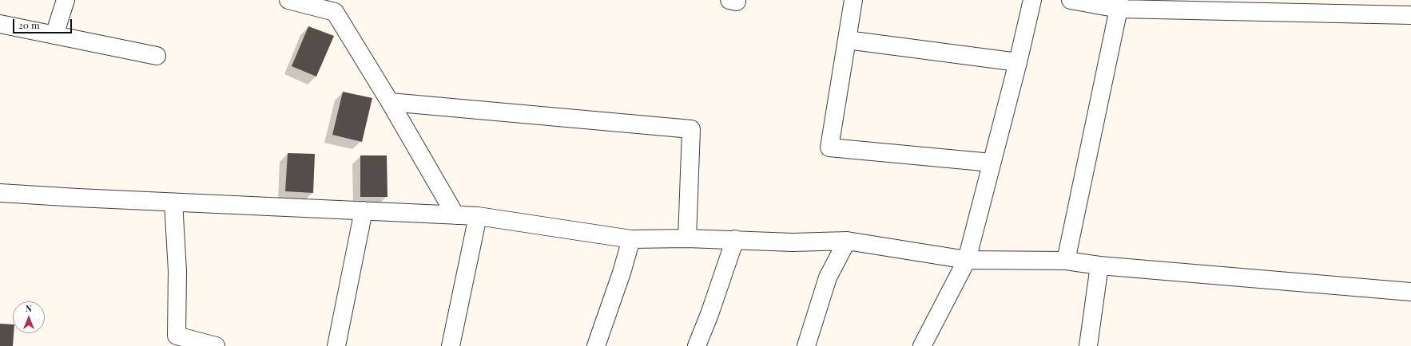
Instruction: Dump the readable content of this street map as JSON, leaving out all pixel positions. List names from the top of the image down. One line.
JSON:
{"scale_bar":"20 m","north":"top"}
